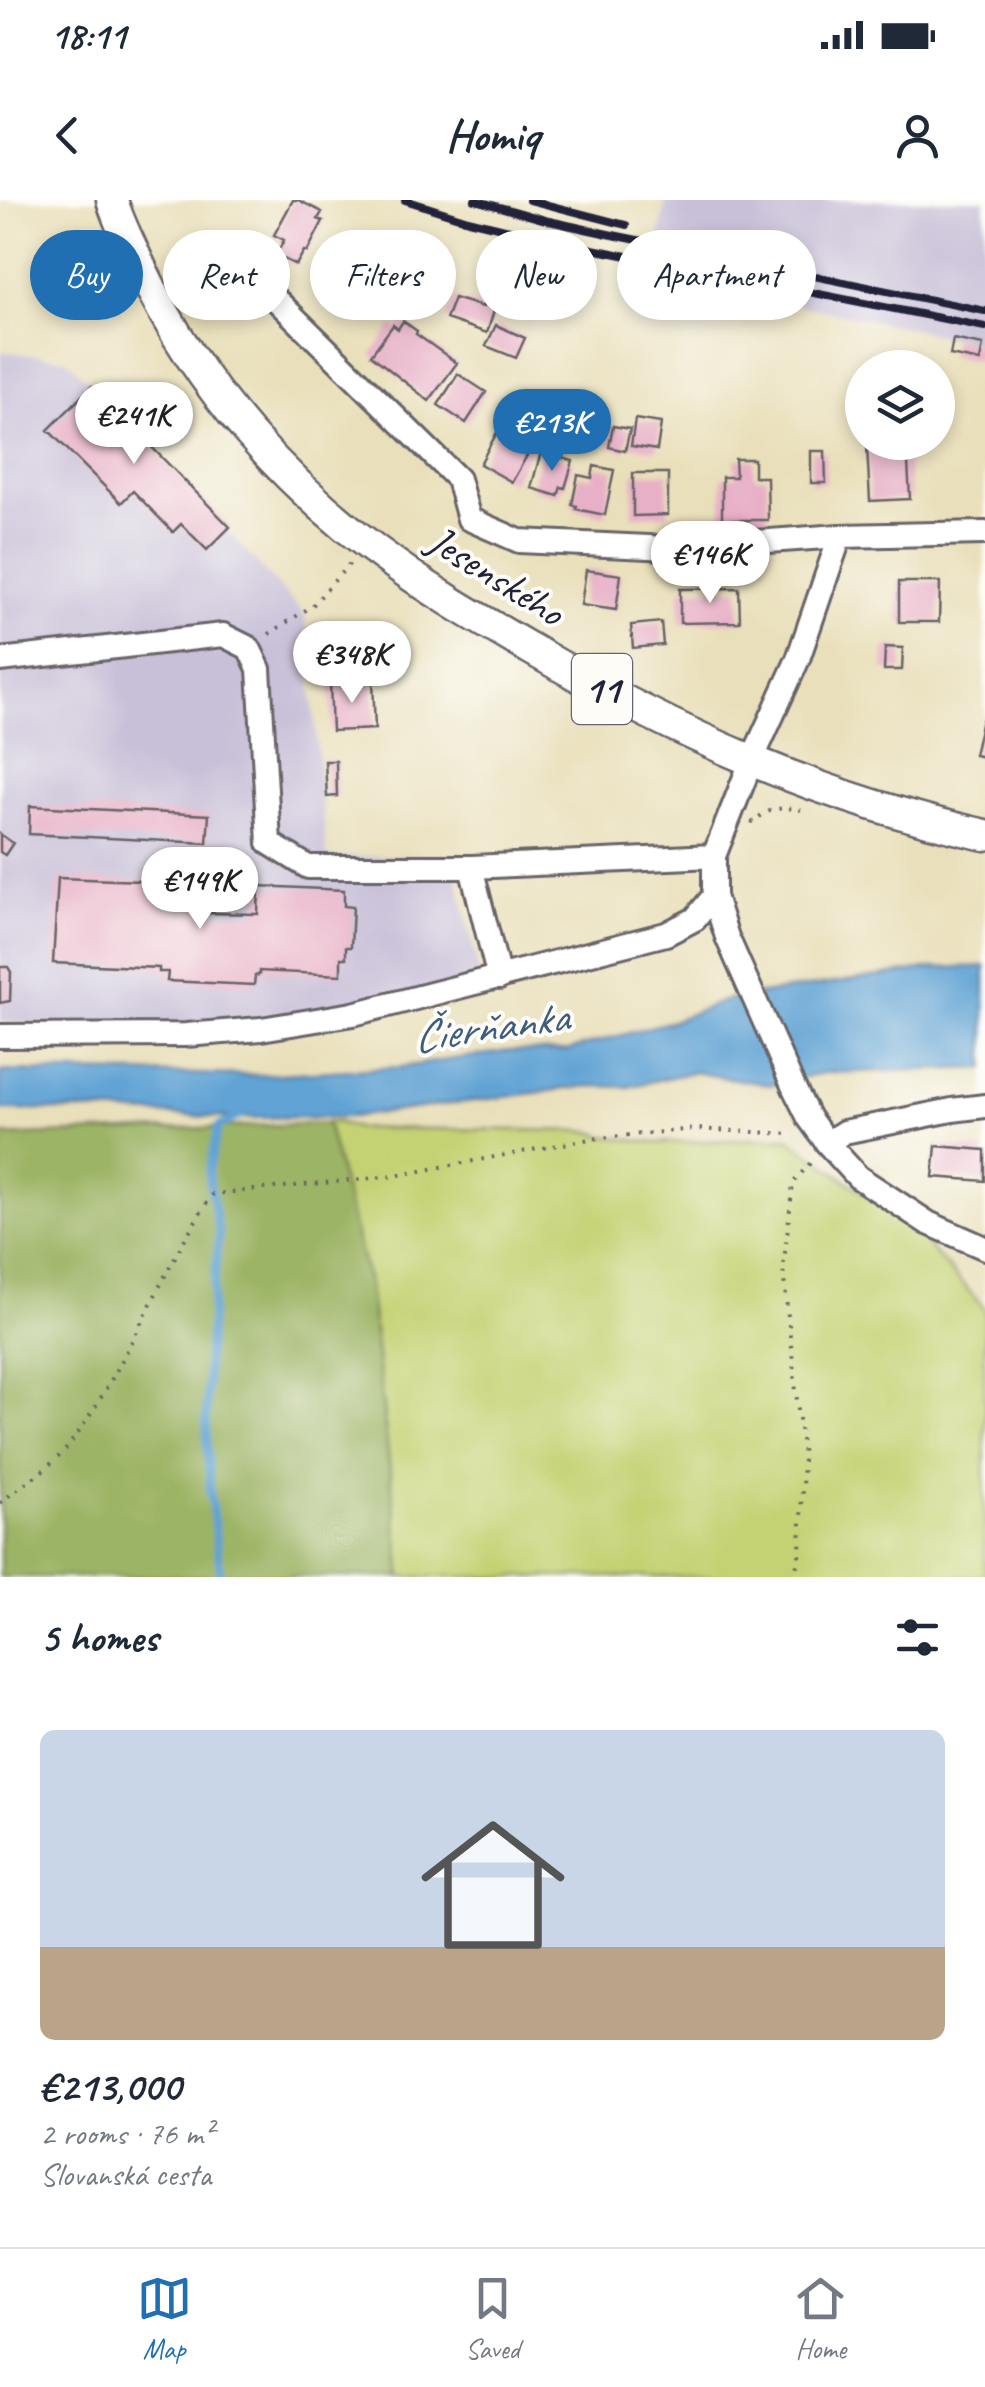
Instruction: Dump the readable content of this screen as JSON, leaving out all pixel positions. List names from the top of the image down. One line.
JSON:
{"streets":{"main road":["Jesenského","11"]},"water":["Čierňanka"],"page":{"status":"18:11","header":"Homiq","chip":["Buy","Rent","Filters","New","Apartment"],"price":["€241K","€213K","€146K","€348K","€149K"],"heading":"5 homes","list":[{"name":"€213,000","note":"2 rooms · 76 m² · Slovanská cesta"}],"tabs":["Map","Saved","Home"]}}
